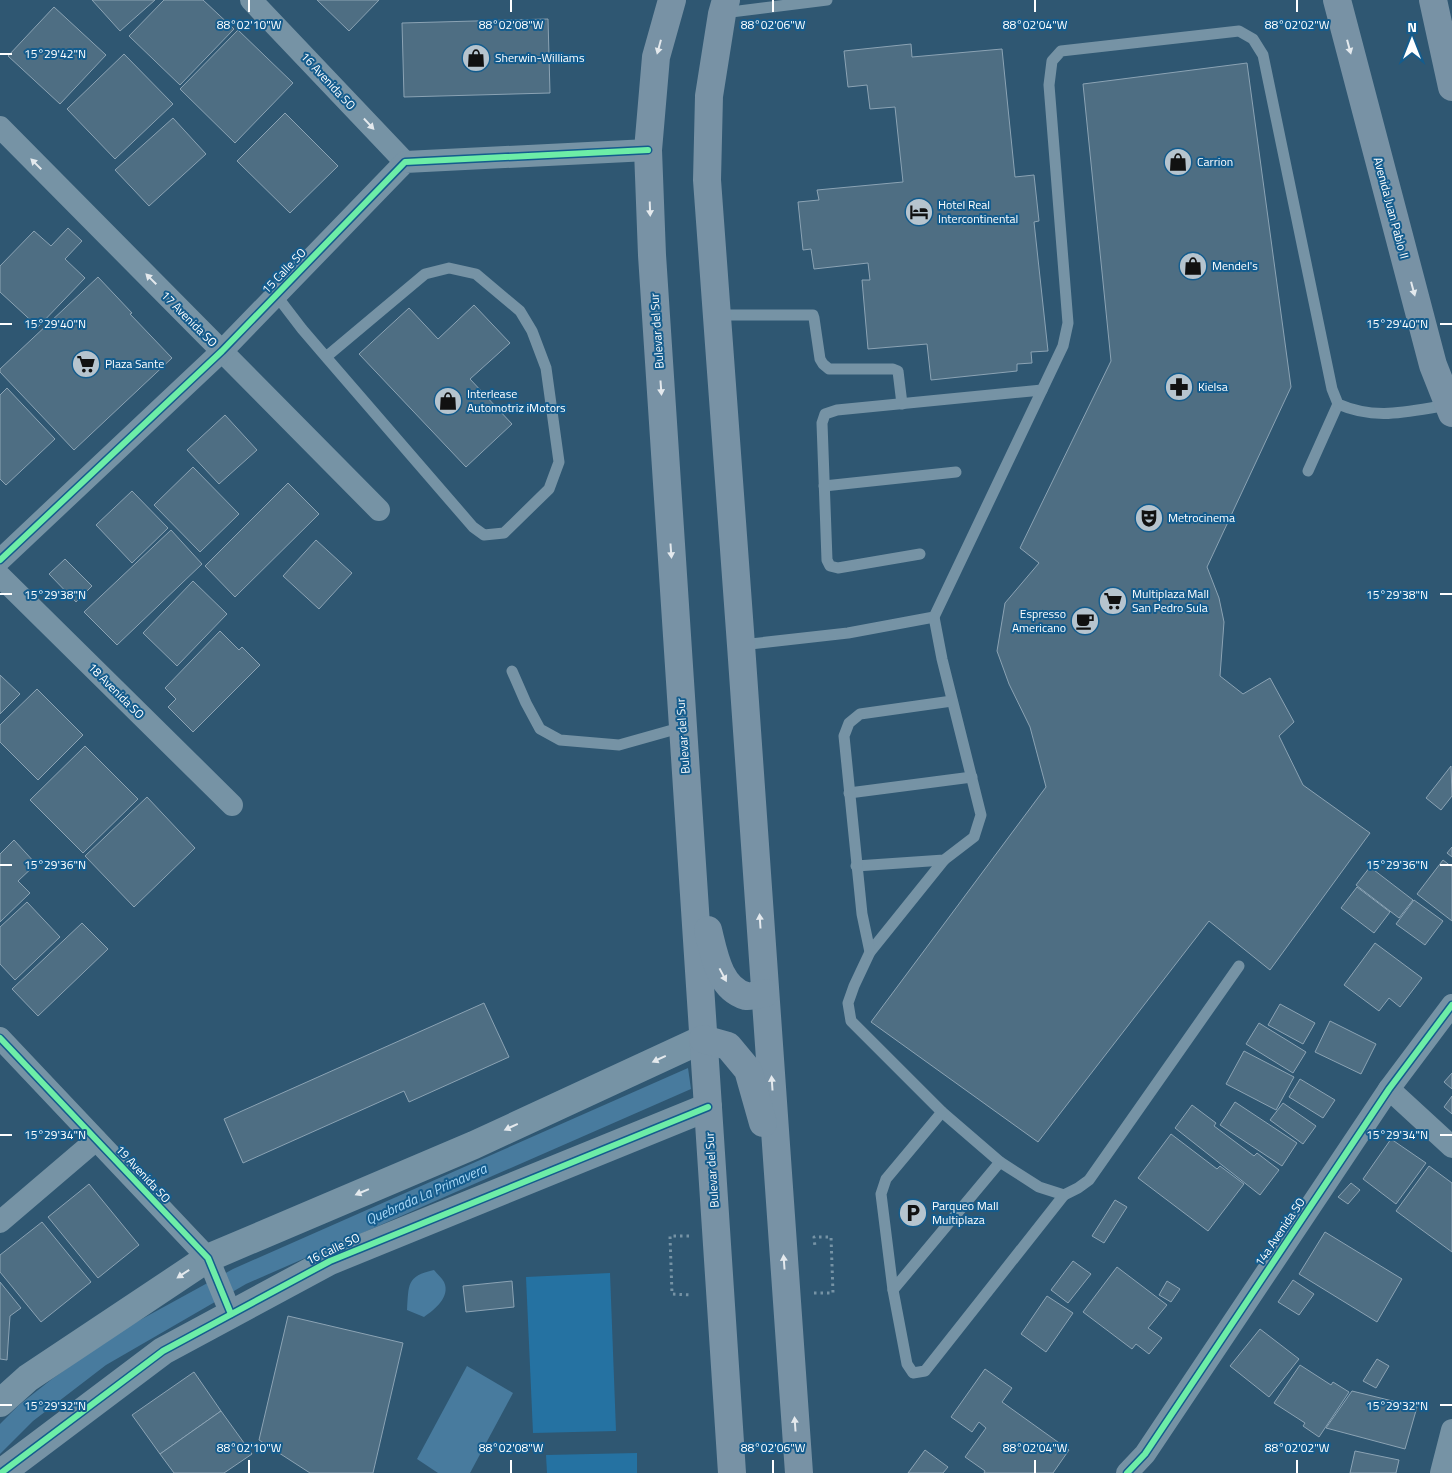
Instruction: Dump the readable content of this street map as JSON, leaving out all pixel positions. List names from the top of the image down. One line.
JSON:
{"streets":{"highway":["Avenida Juan Pablo II","Bulevar del Sur"],"street":["16 Avenida SO","15 Calle SO","17 Avenida SO","18 Avenida SO","19 Avenida SO","14a Avenida SO","16 Calle SO"]},"crossings":[["16 Avenida SO","15 Calle SO"],["15 Calle SO","17 Avenida SO"],["Bulevar del Sur","16 Calle SO"],["19 Avenida SO","16 Calle SO"]],"one_way":["16 Avenida SO","Avenida Juan Pablo II","17 Avenida SO"],"water":["Quebrada La Primavera"],"places":{"shop":["Sherwin-Williams","Carrion","Mendel's","Interlease Automotriz iMotors"],"hotel":["Hotel Real Intercontinental"],"supermarket":["Plaza Sante","Multiplaza Mall San Pedro Sula"],"pharmacy":["Kielsa"],"theatre":["Metrocinema"],"cafe":["Espresso Americano"],"parking":["Parqueo Mall Multiplaza"]},"north":"top","coordinates":["88°02'10\"W","88°02'08\"W","88°02'06\"W","88°02'04\"W","88°02'02\"W","15°29'42\"N","15°29'40\"N","15°29'38\"N","15°29'36\"N","15°29'34\"N","15°29'32\"N"]}
